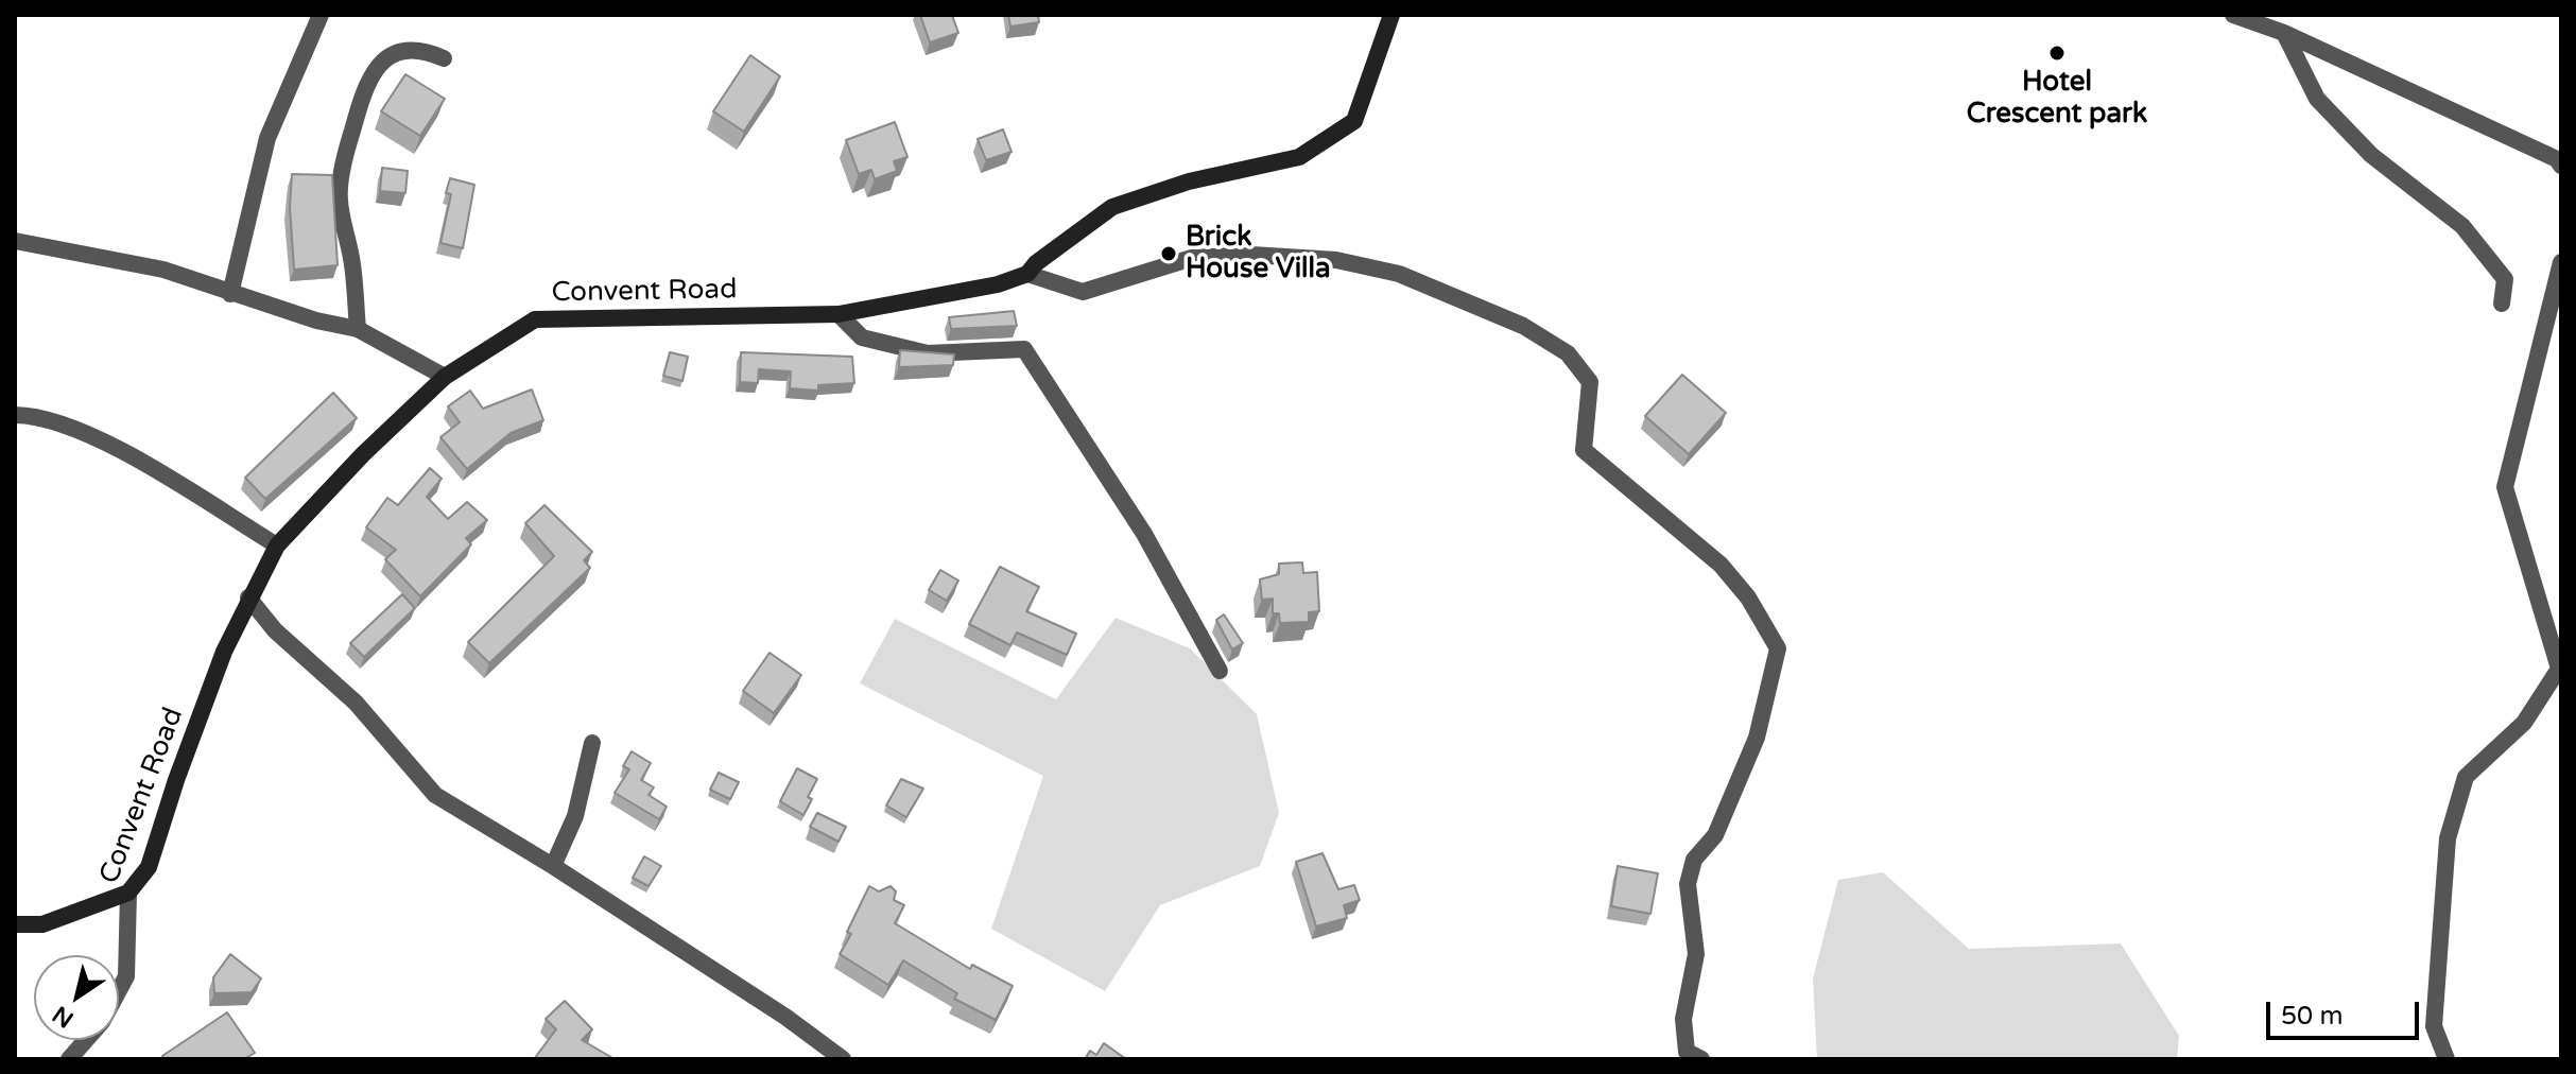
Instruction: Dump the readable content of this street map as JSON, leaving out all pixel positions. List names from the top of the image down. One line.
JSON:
{"streets":{"main road":["Convent Road"]},"places":["Hotel Crescent park","Brick House Villa"],"scale_bar":"50 m","north":"bottom left"}
